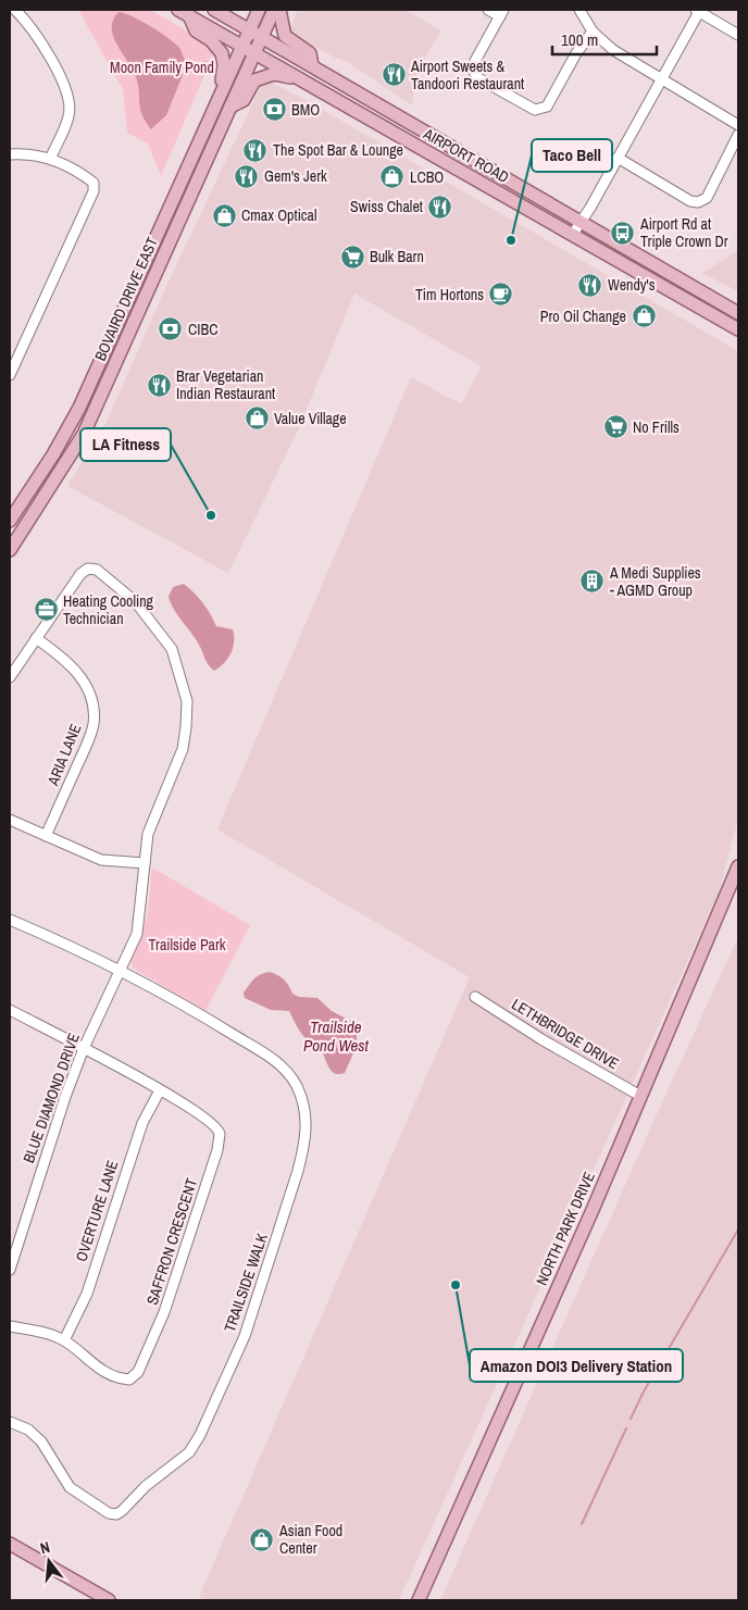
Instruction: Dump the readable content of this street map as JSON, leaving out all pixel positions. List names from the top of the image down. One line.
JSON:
{"streets":{"main road":["AIRPORT ROAD","BOVAIRD DRIVE EAST","NORTH PARK DRIVE"],"street":["ARIA LANE","LETHBRIDGE DRIVE","BLUE DIAMOND DRIVE","OVERTURE LANE","SAFFRON CRESCENT","TRAILSIDE WALK"]},"crossings":[["AIRPORT ROAD","BOVAIRD DRIVE EAST"],["ARIA LANE","BLUE DIAMOND DRIVE"],["LETHBRIDGE DRIVE","NORTH PARK DRIVE"],["BLUE DIAMOND DRIVE","SAFFRON CRESCENT"],["BLUE DIAMOND DRIVE","TRAILSIDE WALK"],["OVERTURE LANE","SAFFRON CRESCENT"]],"water":["Trailside Pond West"],"parks":["Moon Family Pond","Trailside Park"],"places":{"restaurant":["Airport Sweets & Tandoori Restaurant","The Spot Bar & Lounge","Gem's Jerk","Swiss Chalet","Wendy's","Brar Vegetarian Indian Restaurant"],"bank":["BMO","CIBC"],"shop":["LCBO","Cmax Optical","Pro Oil Change","Value Village","Asian Food Center"],"bus stop":["Airport Rd at Triple Crown Dr"],"other":["Taco Bell","LA Fitness","Amazon DOI3 Delivery Station"],"supermarket":["Bulk Barn","No Frills"],"cafe":["Tim Hortons"],"building":["A Medi Supplies - AGMD Group"],"office":["Heating Cooling Technician"]},"scale_bar":"100 m","north":"top"}
